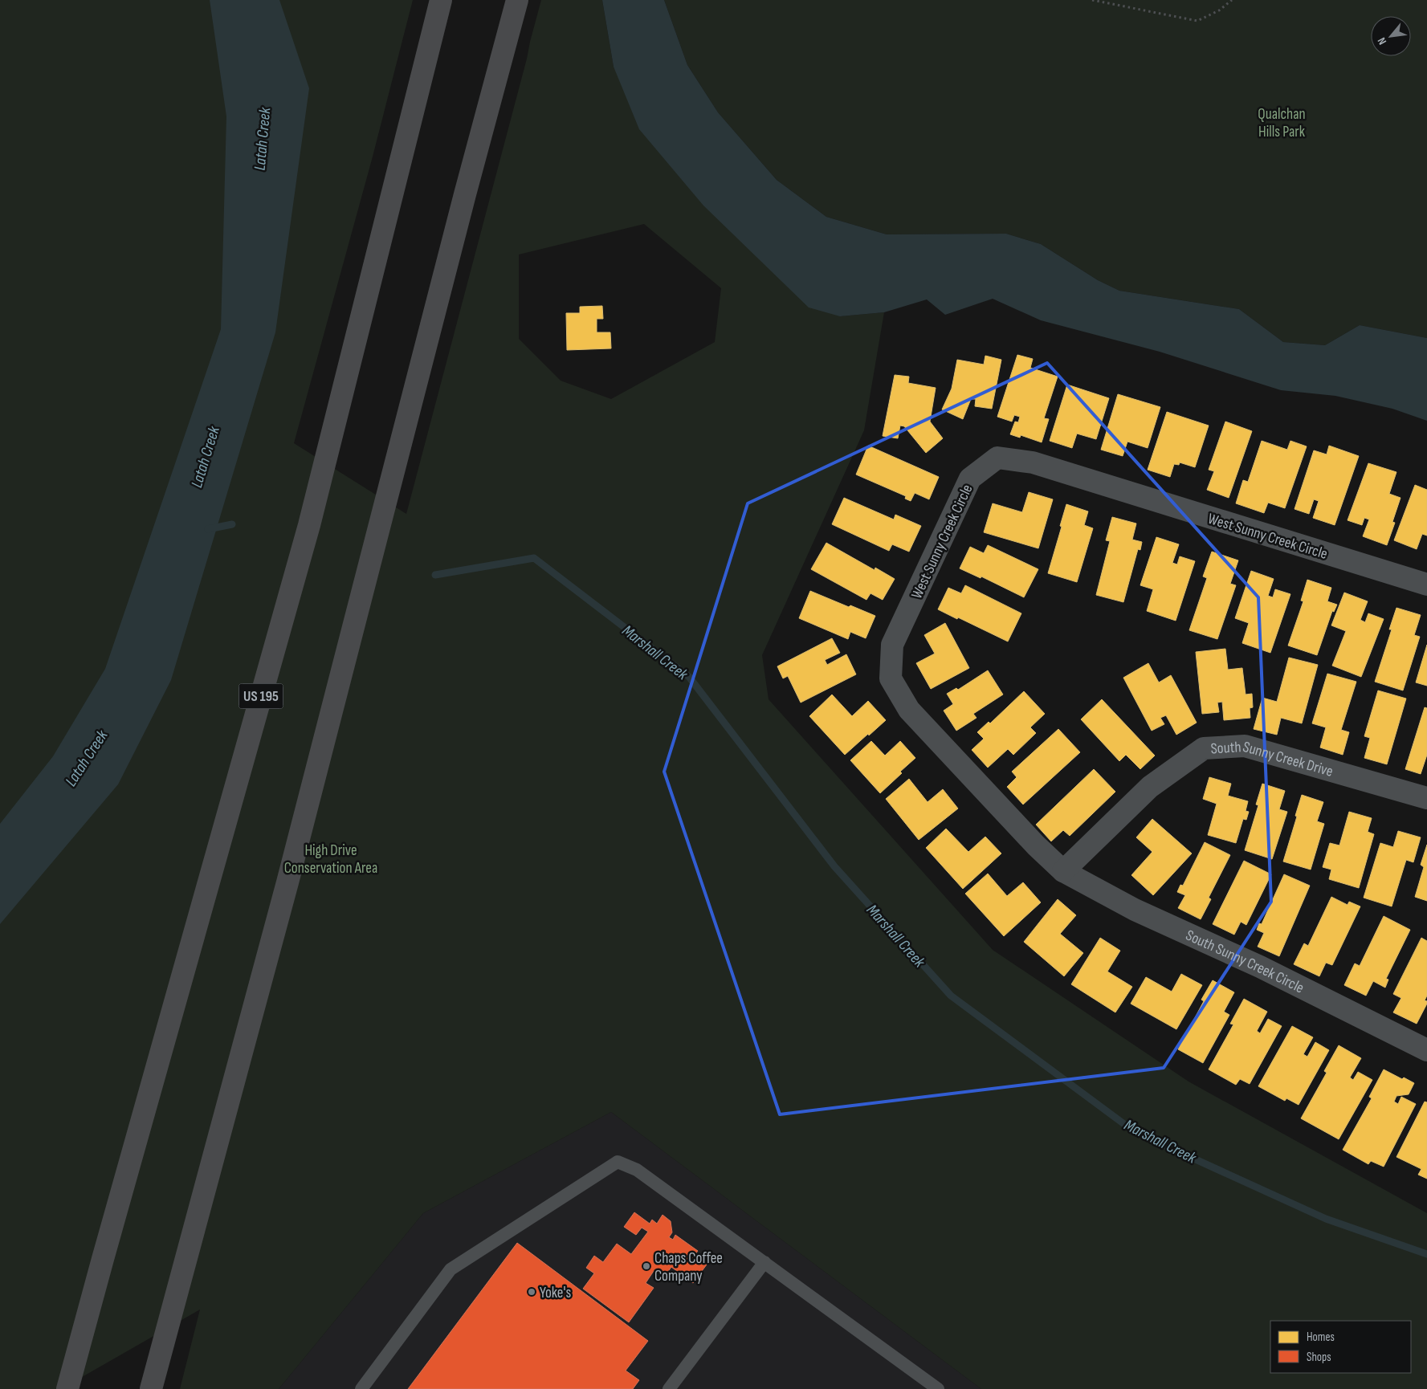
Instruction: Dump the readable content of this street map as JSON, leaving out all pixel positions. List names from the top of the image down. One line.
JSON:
{"streets":{"highway":["US 195"],"street":["West Sunny Creek Circle","South Sunny Creek Drive","South Sunny Creek Circle"]},"crossings":[["West Sunny Creek Circle","South Sunny Creek Drive"],["West Sunny Creek Circle","South Sunny Creek Circle"],["South Sunny Creek Drive","South Sunny Creek Circle"]],"water":["Latah Creek","Marshall Creek"],"parks":["Qualchan Hills Park","High Drive Conservation Area"],"places":["Chaps Coffee Company","Yoke's"],"legend":["Homes","Shops"],"north":"bottom left"}
